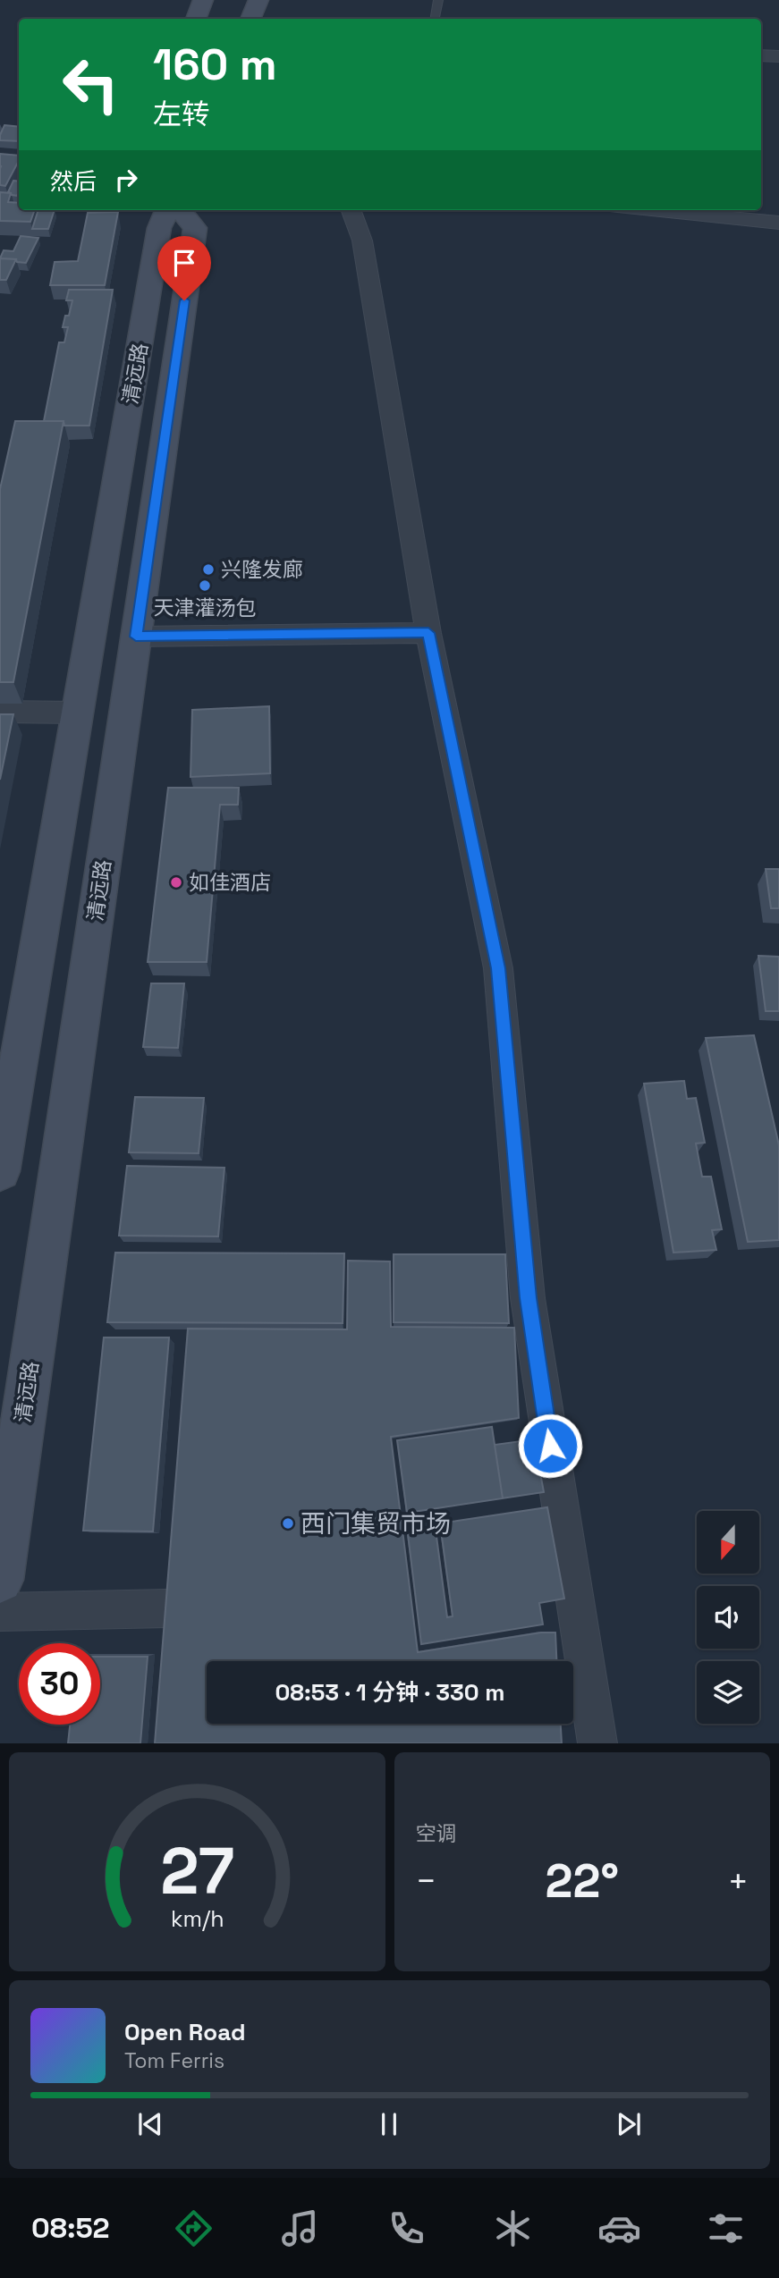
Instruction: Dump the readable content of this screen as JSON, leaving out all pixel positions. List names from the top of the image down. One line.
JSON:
{"streets":{"main road":["清远路"]},"places":["兴隆发廊","天津灌汤包","如佳酒店","西门集贸市场"],"north":"bottom","page":{"turn":["160 m","左转"],"then":"然后","limit":"30","trip":"08:53 · 1 分钟 · 330 m","tile":"空调","heat":["−","22°","+"],"song":["Open Road","Tom Ferris"],"tabs":"08:52","gauge":["27","km/h"]}}
